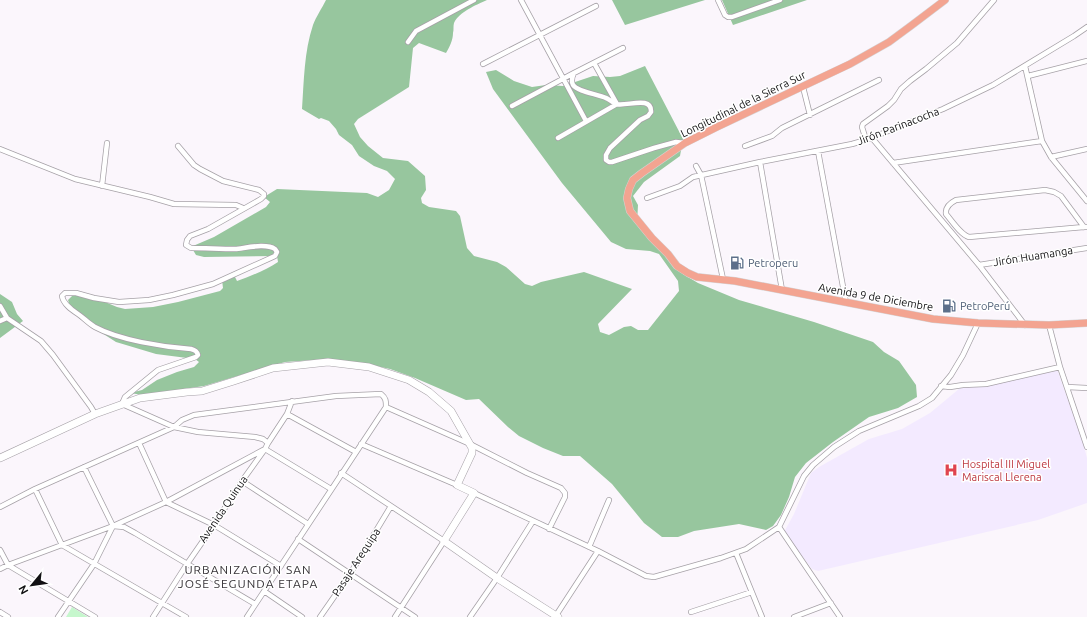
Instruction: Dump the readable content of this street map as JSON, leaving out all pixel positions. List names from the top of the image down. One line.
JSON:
{"streets":{"main road":["Longitudinal de la Sierra Sur","Avenida 9 de Diciembre"],"street":["Jirón Parinacocha","Jirón Huamanga","Avenida Quinua","Pasaje Arequipa"]},"crossings":[["Longitudinal de la Sierra Sur","Avenida 9 de Diciembre"]],"districts":["URBANIZACIÓN SAN JOSÉ SEGUNDA ETAPA"],"places":{"fuel station":["Petroperu","PetroPerú"],"hospital":["Hospital III Miguel Mariscal Llerena"]},"north":"bottom left"}
